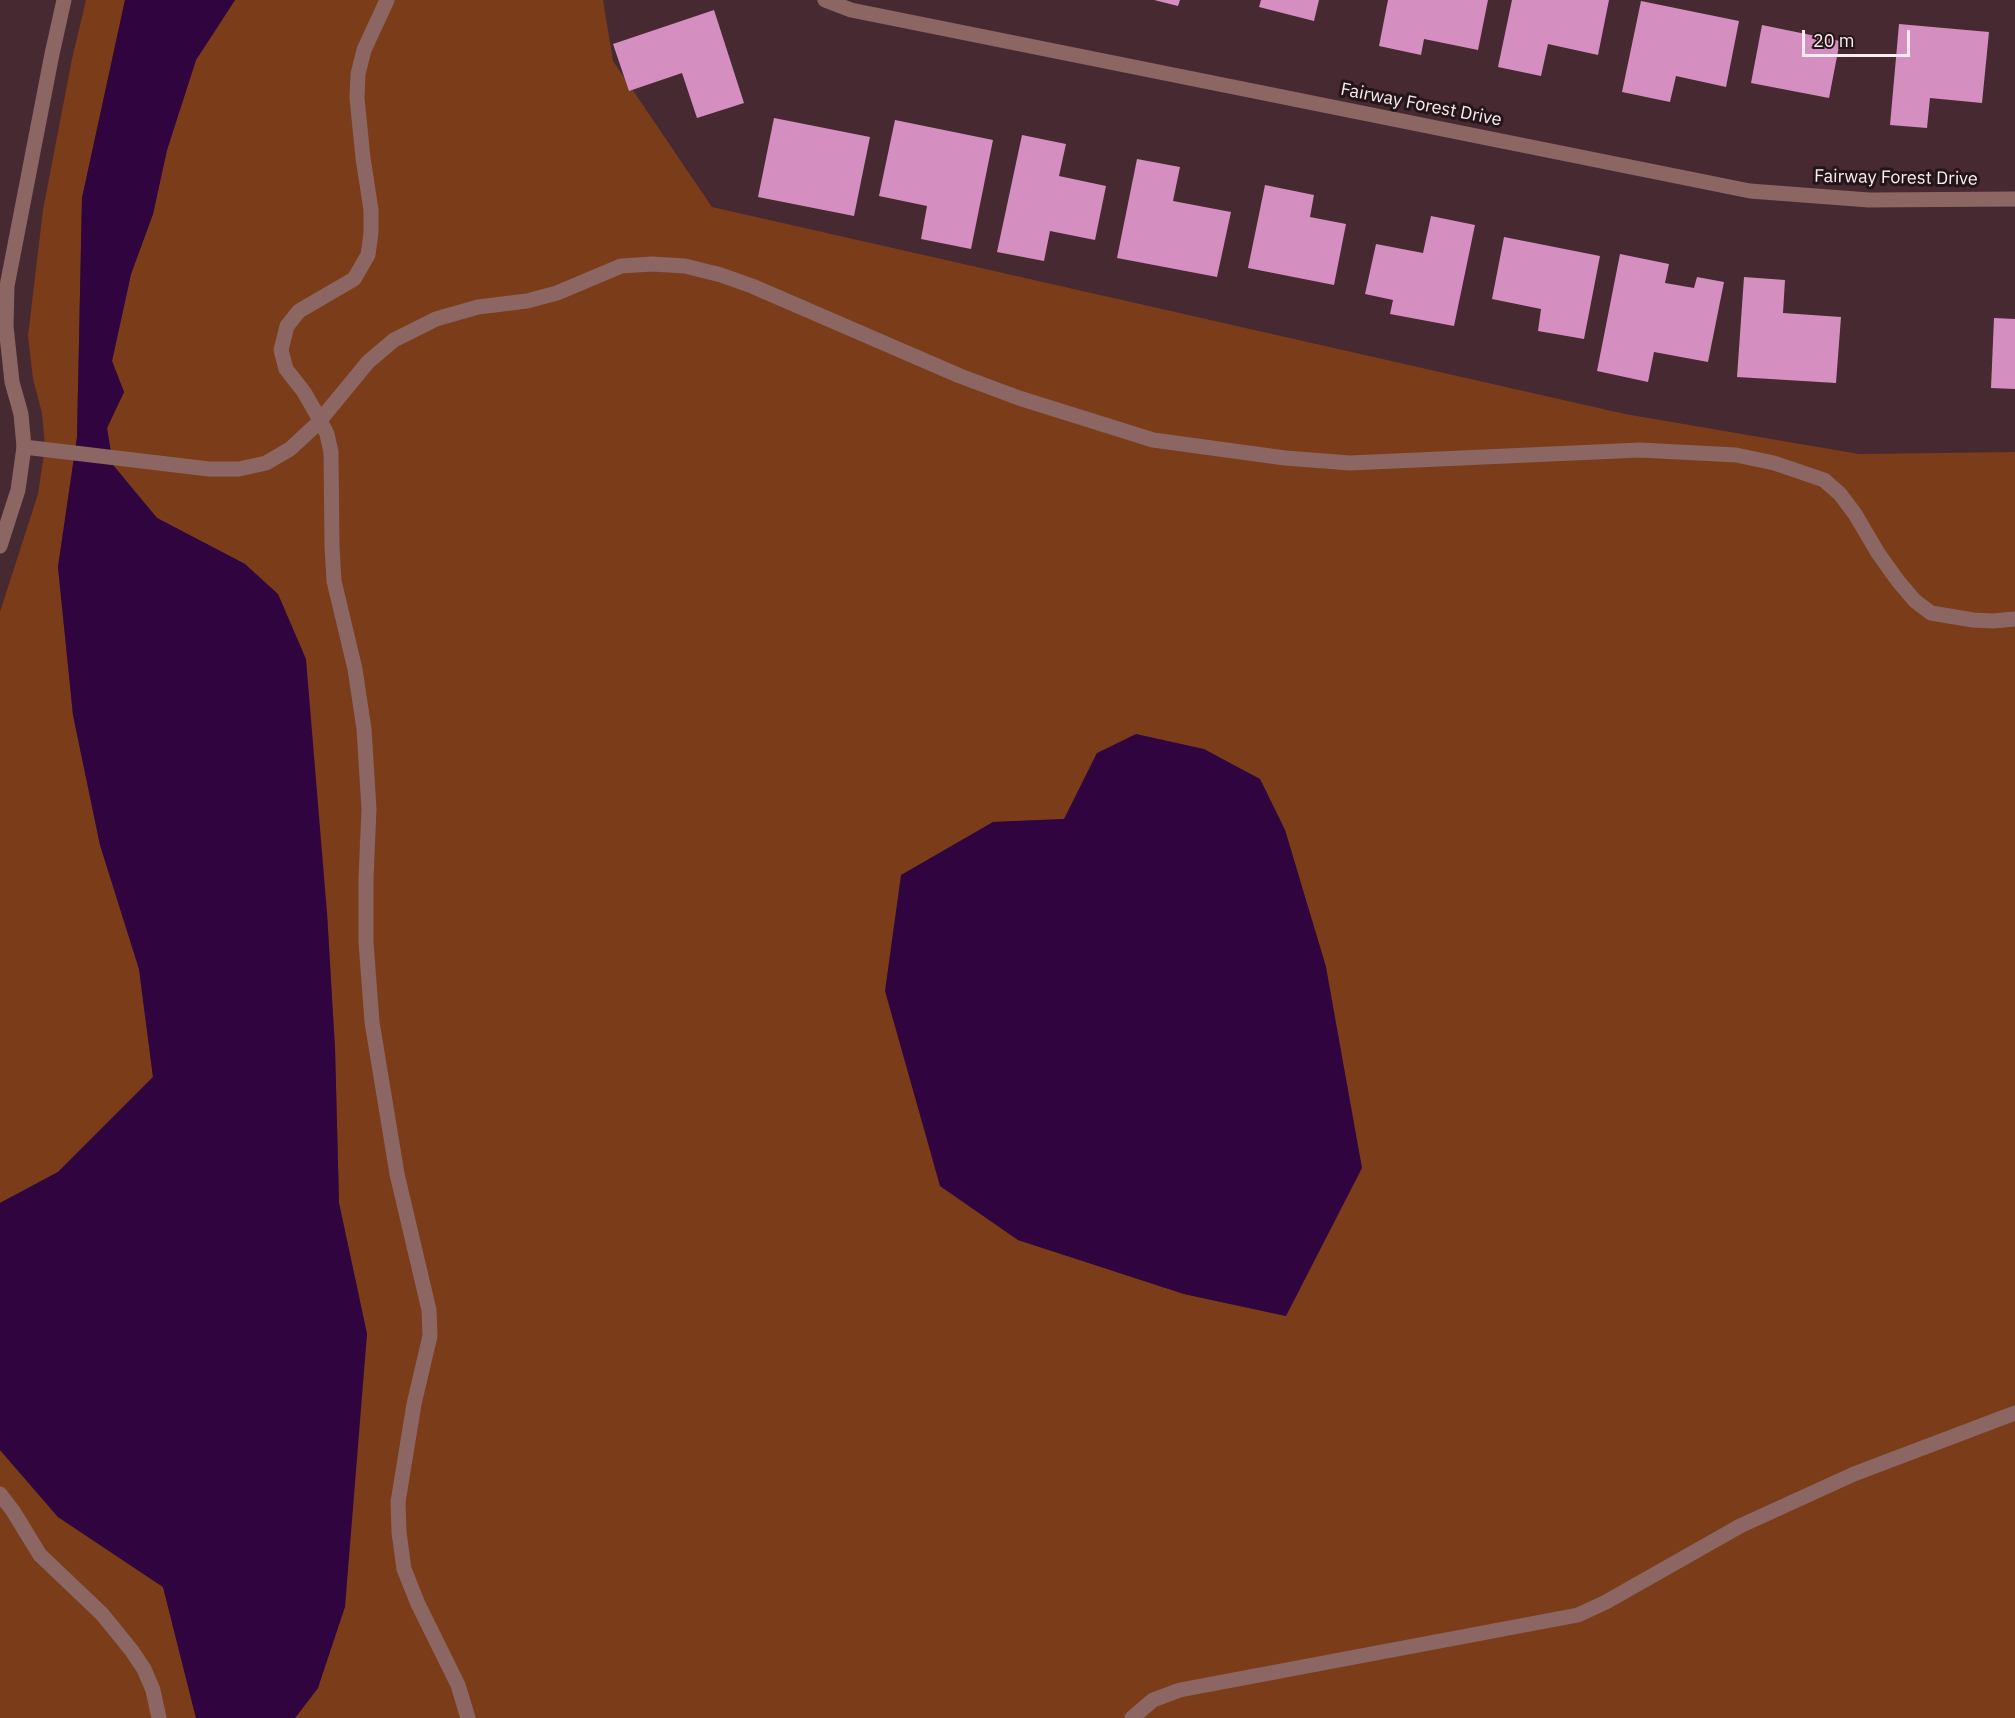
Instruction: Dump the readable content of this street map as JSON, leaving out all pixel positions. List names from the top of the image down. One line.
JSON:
{"streets":{"street":["Fairway Forest Drive"]},"scale_bar":"20 m"}
